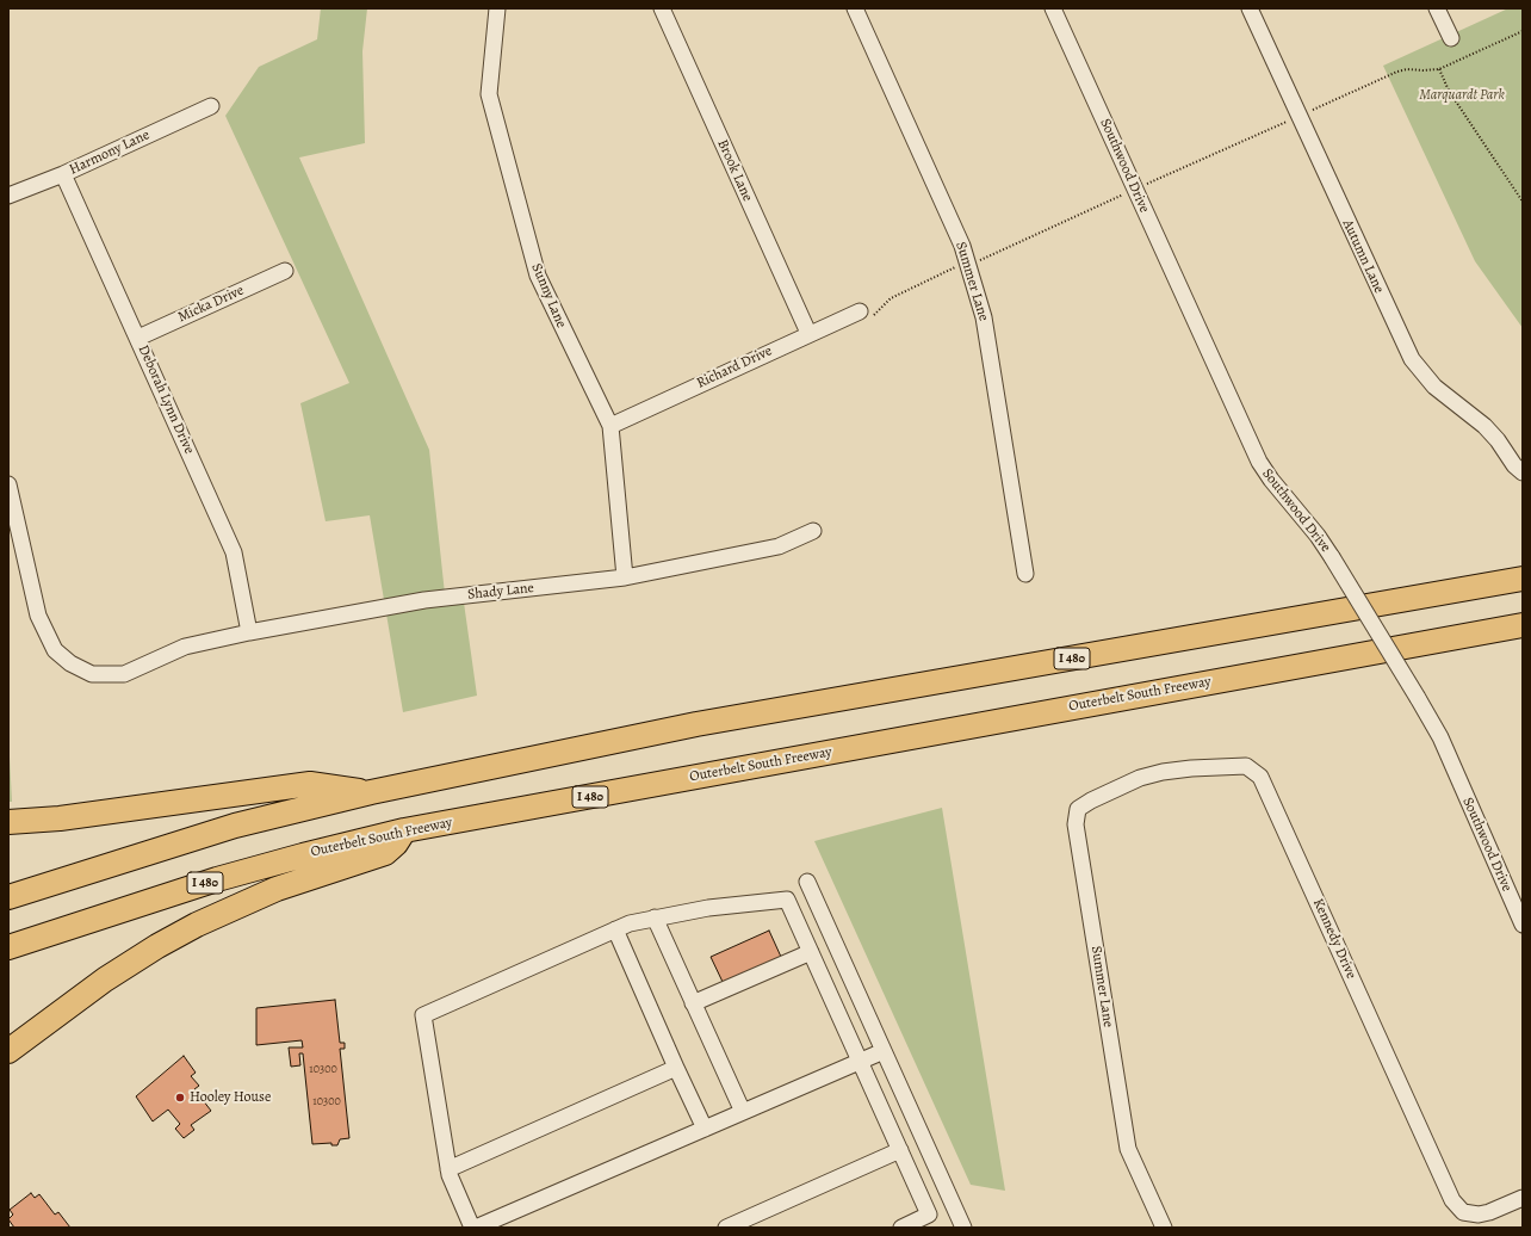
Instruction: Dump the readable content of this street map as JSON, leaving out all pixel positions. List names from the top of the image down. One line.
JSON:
{"streets":{"highway":["I 480","Outerbelt South Freeway"],"street":["Harmony Lane","Southwood Drive","Brook Lane","Autumn Lane","Summer Lane","Sunny Lane","Micka Drive","Richard Drive","Deborah Lynn Drive","Shady Lane","Kennedy Drive"]},"crossings":[["Harmony Lane","Deborah Lynn Drive"],["Brook Lane","Richard Drive"],["Summer Lane","Kennedy Drive"],["Sunny Lane","Richard Drive"],["Sunny Lane","Shady Lane"],["Micka Drive","Deborah Lynn Drive"],["Deborah Lynn Drive","Shady Lane"]],"parks":["Marquardt Park"],"places":["Hooley House"],"house_numbers":["10300","10300"]}
